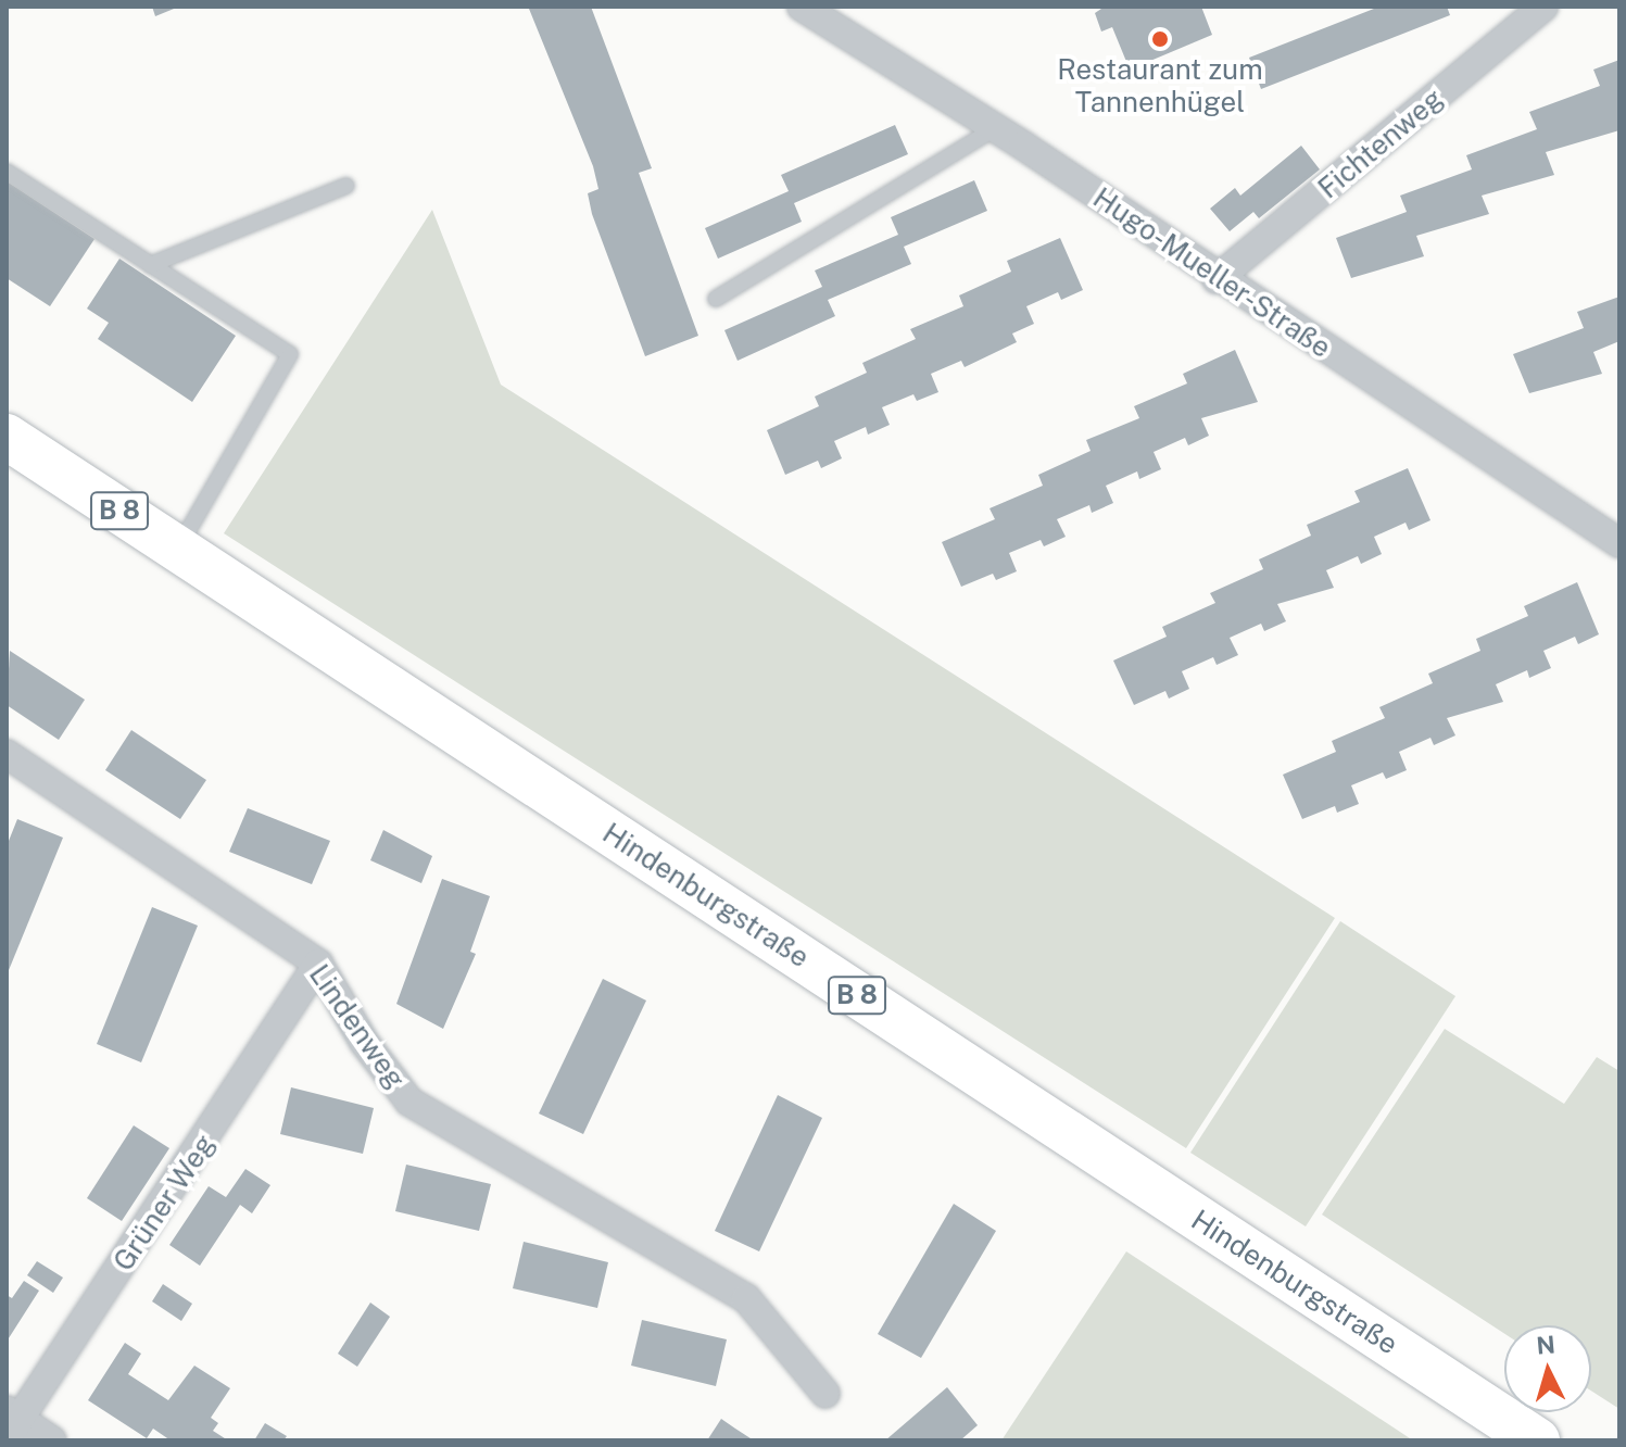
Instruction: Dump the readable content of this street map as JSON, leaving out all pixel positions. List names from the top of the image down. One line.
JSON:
{"streets":{"main road":["B 8","Hindenburgstraße"],"street":["Fichtenweg","Hugo-Mueller-Straße","Lindenweg","Grüner Weg"]},"crossings":[["Fichtenweg","Hugo-Mueller-Straße"],["Lindenweg","Grüner Weg"]],"places":["Restaurant zum Tannenhügel"],"north":"top"}
